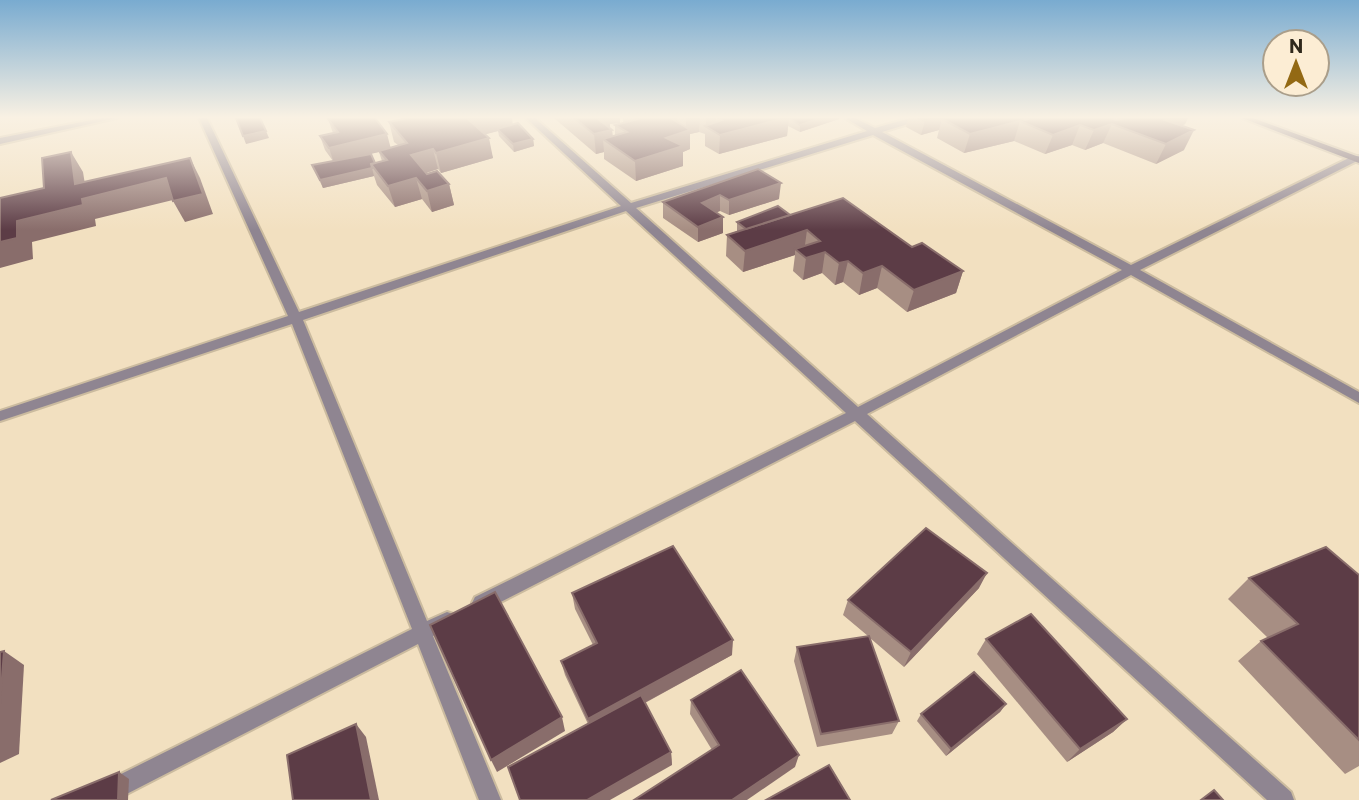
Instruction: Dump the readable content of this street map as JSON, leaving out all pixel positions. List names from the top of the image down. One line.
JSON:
{"north":"top"}
